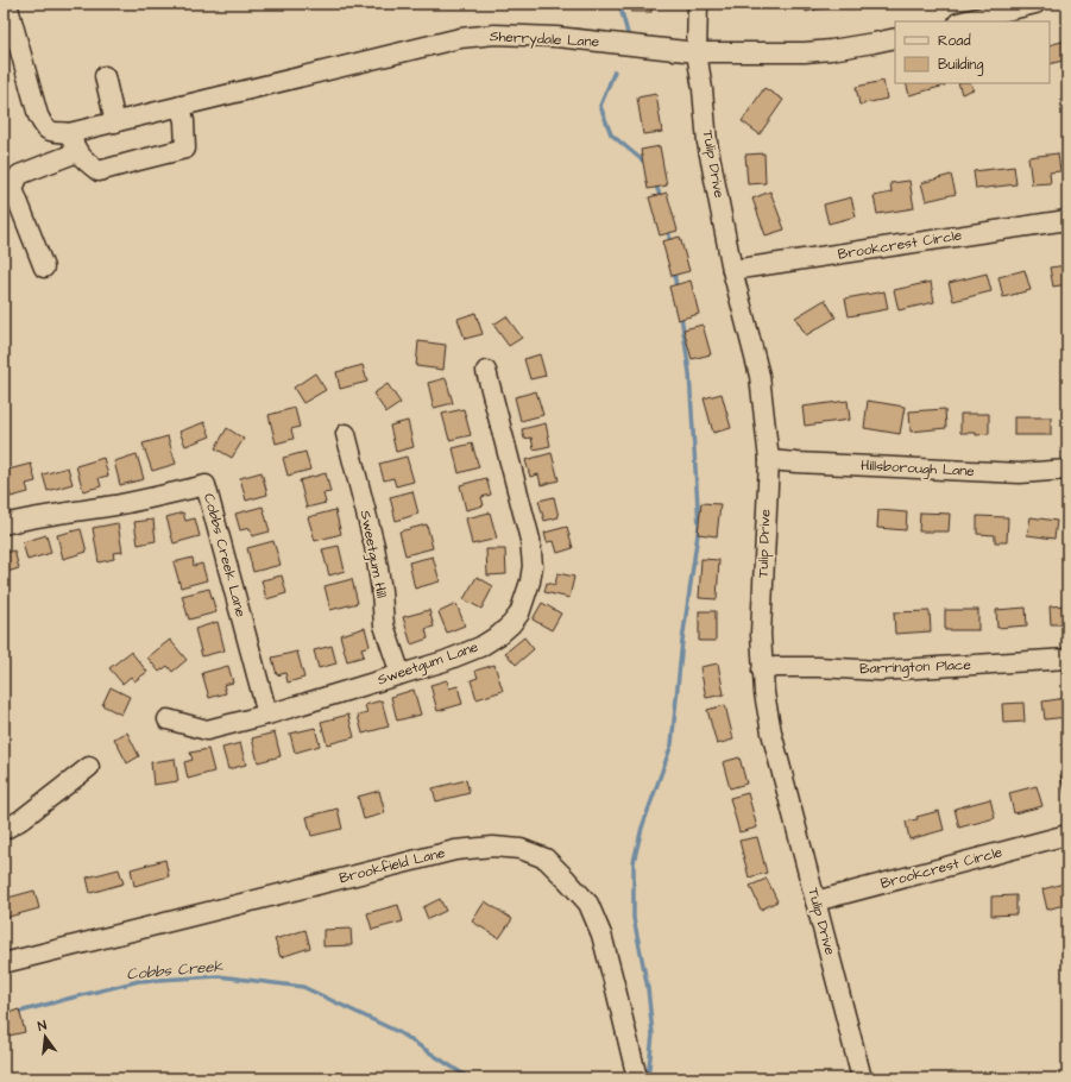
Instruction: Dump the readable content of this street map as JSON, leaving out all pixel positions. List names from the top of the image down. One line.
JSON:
{"streets":{"street":["Sherrydale Lane","Tulip Drive","Brookcrest Circle","Hillsborough Lane","Sweetgum Hill","Cobbs Creek Lane","Sweetgum Lane","Barrington Place","Brookfield Lane"]},"crossings":[["Sherrydale Lane","Tulip Drive"],["Tulip Drive","Brookcrest Circle"],["Tulip Drive","Hillsborough Lane"],["Tulip Drive","Barrington Place"],["Sweetgum Hill","Sweetgum Lane"],["Cobbs Creek Lane","Sweetgum Lane"]],"water":["Cobbs Creek"],"legend":["Road","Building"],"north":"top"}
